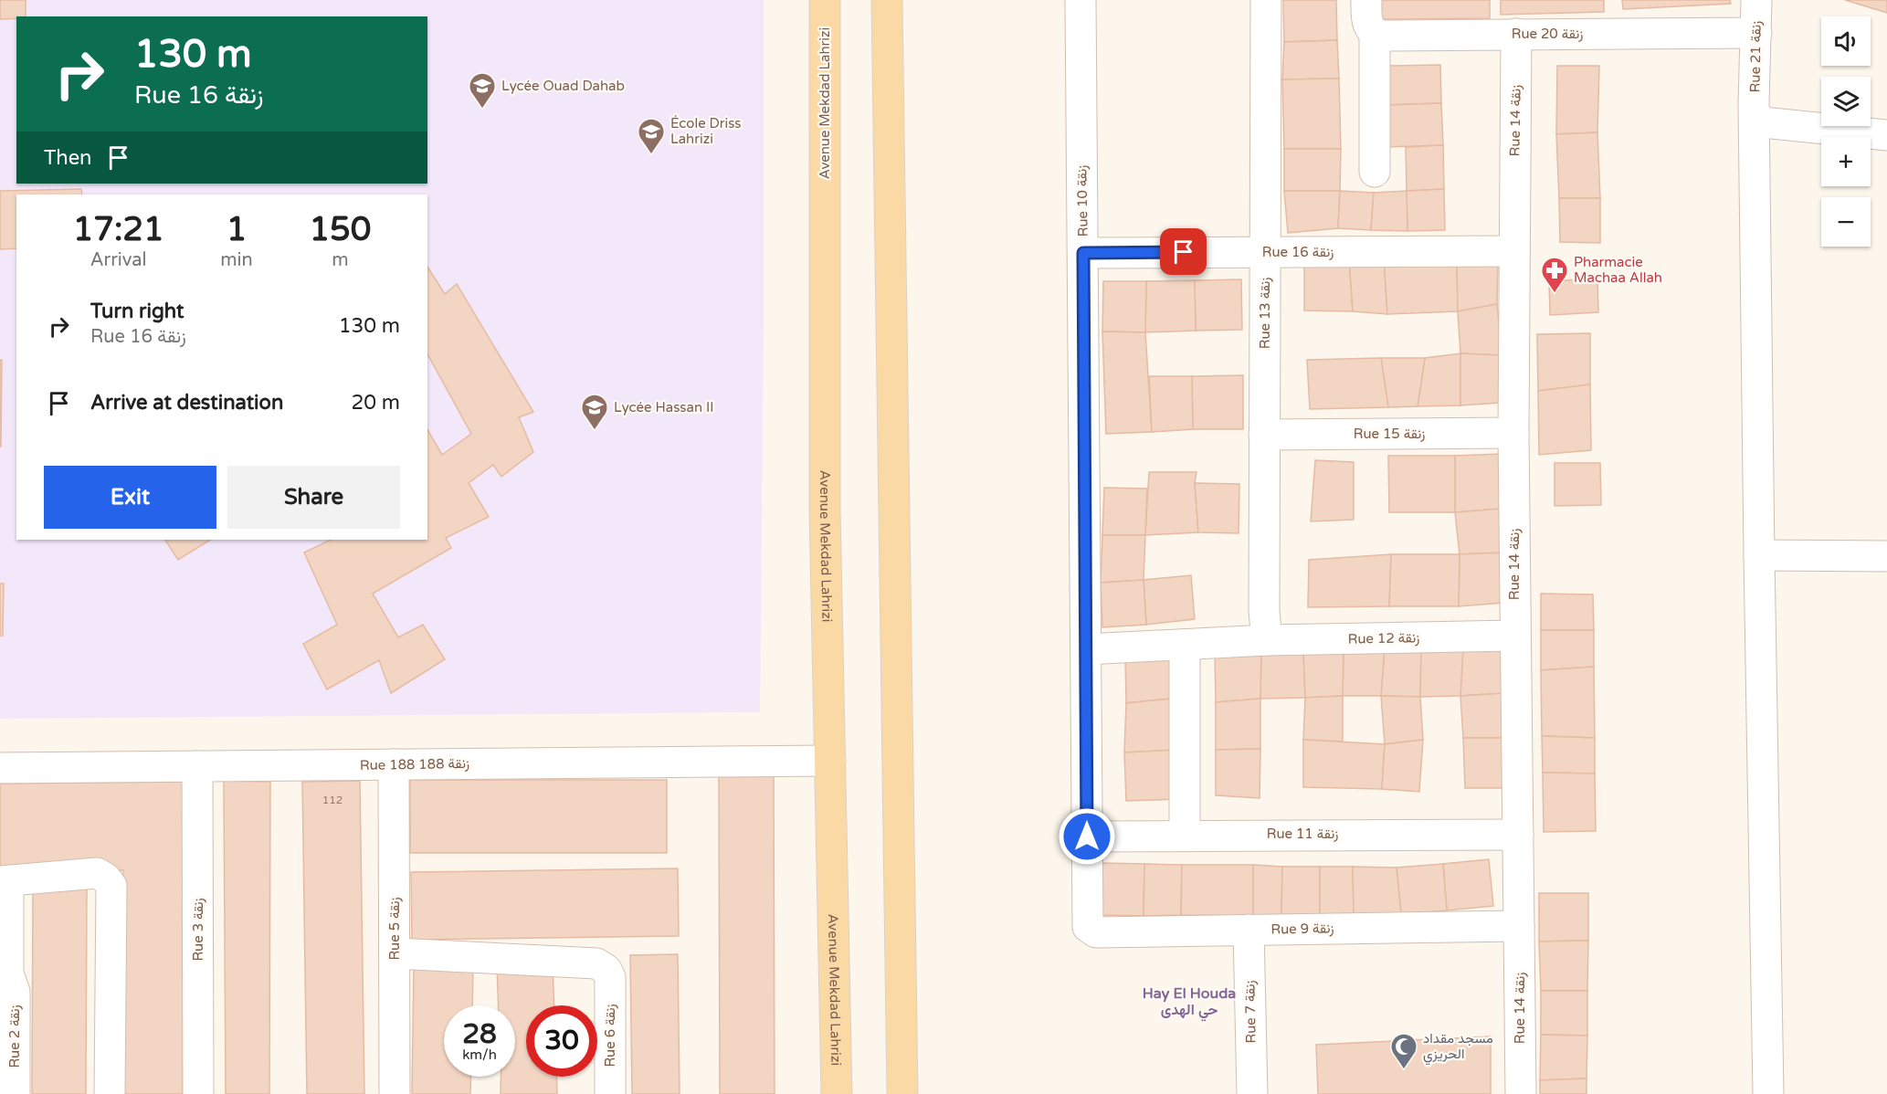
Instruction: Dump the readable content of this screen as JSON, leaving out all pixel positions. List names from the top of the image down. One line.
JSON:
{"streets":{"main road":["Avenue Mekdad Lahrizi"],"street":["Rue 20 زنقة","Rue 21 زنقة","Rue 14 زنقة","Rue 10 زنقة","Rue 16 زنقة","Rue 13 زنقة","Rue 15 زنقة","Rue 12 زنقة","Rue 188 زنقة 188","Rue 11 زنقة","Rue 5 زنقة","Rue 9 زنقة","Rue 3 زنقة","Rue 7 زنقة","Rue 6 زنقة","Rue 2 زنقة"]},"crossings":[["Rue 20 زنقة","Rue 21 زنقة"],["Rue 20 زنقة","Rue 14 زنقة"],["Avenue Mekdad Lahrizi","Rue 188 زنقة 188"],["Rue 14 زنقة","Rue 16 زنقة"],["Rue 14 زنقة","Rue 15 زنقة"],["Rue 14 زنقة","Rue 12 زنقة"],["Rue 14 زنقة","Rue 11 زنقة"],["Rue 14 زنقة","Rue 9 زنقة"],["Rue 10 زنقة","Rue 16 زنقة"],["Rue 10 زنقة","Rue 12 زنقة"],["Rue 10 زنقة","Rue 11 زنقة"],["Rue 10 زنقة","Rue 9 زنقة"],["Rue 16 زنقة","Rue 13 زنقة"],["Rue 13 زنقة","Rue 15 زنقة"],["Rue 13 زنقة","Rue 12 زنقة"],["Rue 188 زنقة 188","Rue 5 زنقة"],["Rue 188 زنقة 188","Rue 3 زنقة"],["Rue 5 زنقة","Rue 6 زنقة"],["Rue 9 زنقة","Rue 7 زنقة"]],"districts":["Hay El Houda حي الهدى"],"places":{"school or university":["Lycée Ouad Dahab","École Driss Lahrizi","Lycée Hassan II"],"pharmacy":["Pharmacie Machaa Allah"],"mosque":["مسجد مقداد الحريزي"]},"house_numbers":["112"],"page":{"map_buttons":["+","−"],"turn":["130 m","Rue 16 زنقة"],"then":"Then","eta":["17:21","Arrival","1","min","150","m"],"list":[{"name":"Turn right","note":"Rue 16 زنقة","value":"130 m"},{"name":"Arrive at destination","value":"20 m"}],"buttons":["Exit","Share"],"speed":"28 km/h","limit":"30"}}
